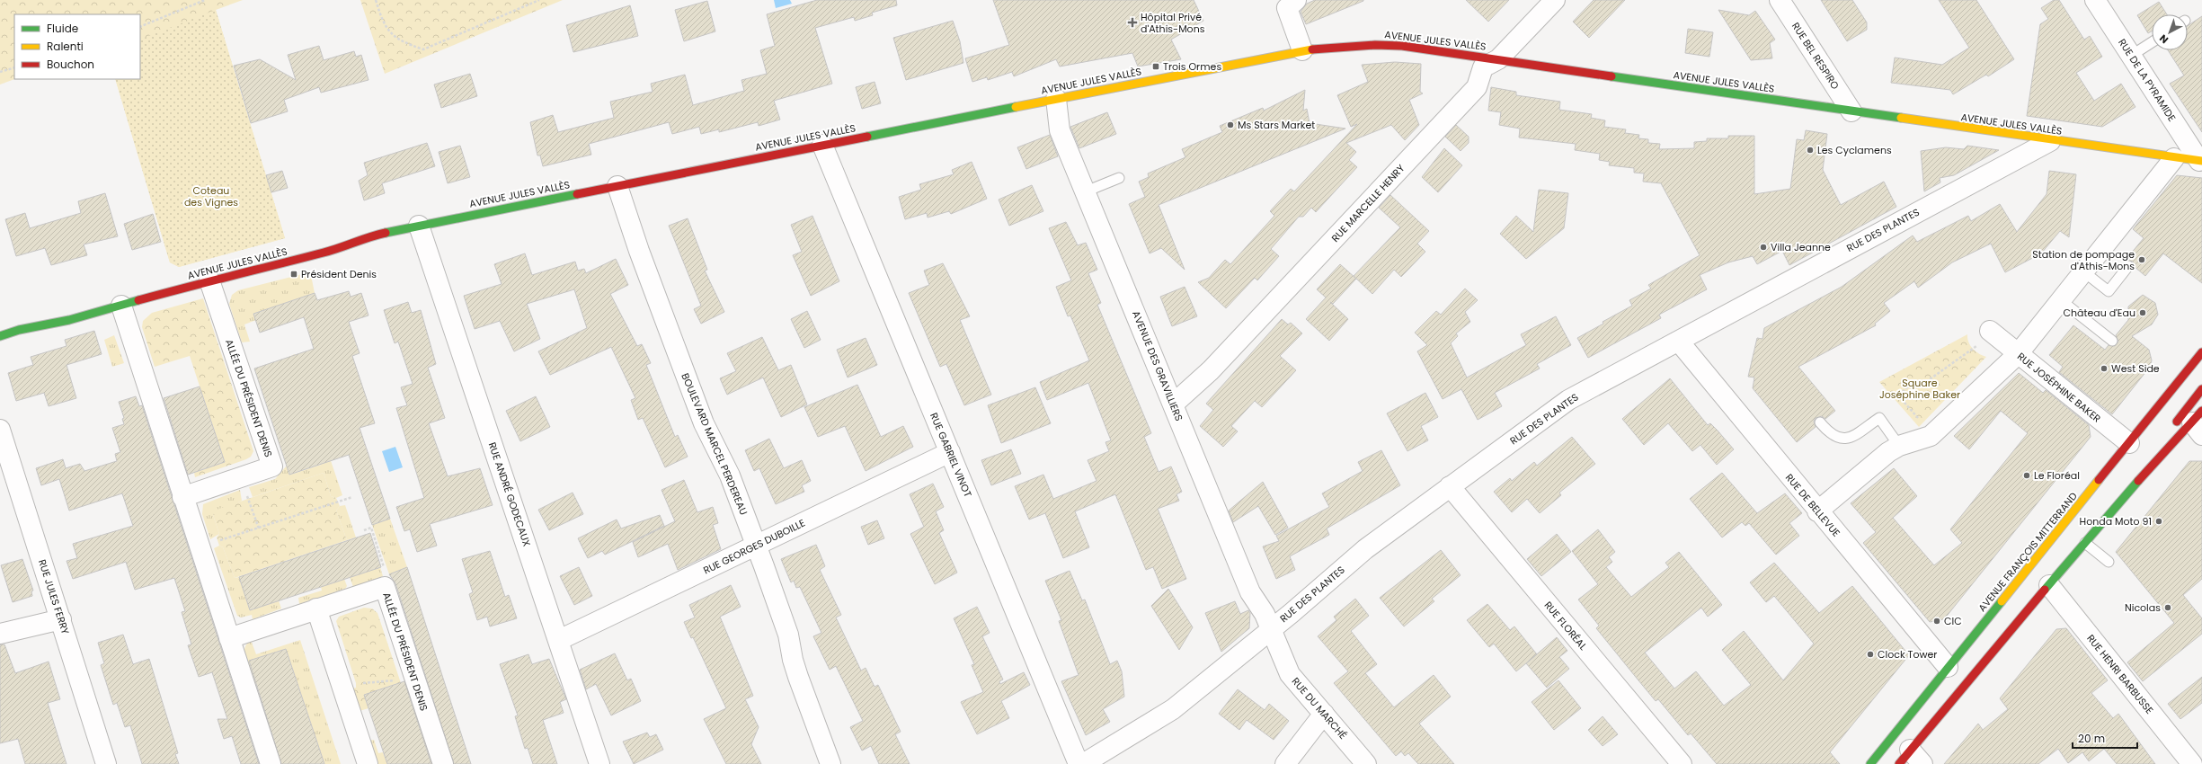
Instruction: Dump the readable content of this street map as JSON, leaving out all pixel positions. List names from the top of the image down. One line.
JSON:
{"streets":{"main road":["AVENUE JULES VALLÈS","AVENUE FRANÇOIS MITTERRAND"],"street":["RUE BEL RESPIRO","RUE DE LA PYRAMIDE","RUE MARCELLE HENRY","RUE DES PLANTES","AVENUE DES GRAVILLIERS","RUE JOSÉPHINE BAKER","ALLÉE DU PRÉSIDENT DENIS","BOULEVARD MARCEL PERDEREAU","RUE GABRIEL VINOT","RUE ANDRÉ GODECAUX","RUE DE BELLEVUE","RUE GEORGES DUBOILLE","RUE JULES FERRY","RUE FLORÉAL","RUE HENRI BARBUSSE","RUE DU MARCHÉ"]},"crossings":[["AVENUE JULES VALLÈS","RUE BEL RESPIRO"],["AVENUE JULES VALLÈS","RUE DE LA PYRAMIDE"],["AVENUE JULES VALLÈS","RUE MARCELLE HENRY"],["AVENUE JULES VALLÈS","RUE DES PLANTES"],["AVENUE JULES VALLÈS","AVENUE DES GRAVILLIERS"],["AVENUE JULES VALLÈS","ALLÉE DU PRÉSIDENT DENIS"],["AVENUE JULES VALLÈS","BOULEVARD MARCEL PERDEREAU"],["AVENUE JULES VALLÈS","RUE GABRIEL VINOT"],["AVENUE JULES VALLÈS","RUE ANDRÉ GODECAUX"],["RUE MARCELLE HENRY","AVENUE DES GRAVILLIERS"],["RUE DES PLANTES","AVENUE DES GRAVILLIERS"],["RUE DES PLANTES","RUE DE BELLEVUE"],["RUE DES PLANTES","RUE FLORÉAL"],["RUE DES PLANTES","RUE DU MARCHÉ"],["AVENUE DES GRAVILLIERS","RUE DU MARCHÉ"],["RUE JOSÉPHINE BAKER","AVENUE FRANÇOIS MITTERRAND"],["BOULEVARD MARCEL PERDEREAU","RUE GEORGES DUBOILLE"],["RUE GABRIEL VINOT","RUE GEORGES DUBOILLE"],["RUE ANDRÉ GODECAUX","RUE GEORGES DUBOILLE"],["RUE DE BELLEVUE","AVENUE FRANÇOIS MITTERRAND"]],"parks":["Coteau des Vignes","Square Joséphine Baker"],"places":{"health":["Hôpital Privé d'Athis-Mons"],"transit":["Trois Ormes","Président Denis"],"other":["Ms Stars Market","Les Cyclamens","Villa Jeanne","Station de pompage d'Athis-Mons","Château d'Eau","West Side","Le Floréal","Honda Moto 91","Nicolas","CIC","Clock Tower"]},"legend":["Fluide","Ralenti","Bouchon"],"scale_bar":"20 m","north":"bottom left"}
